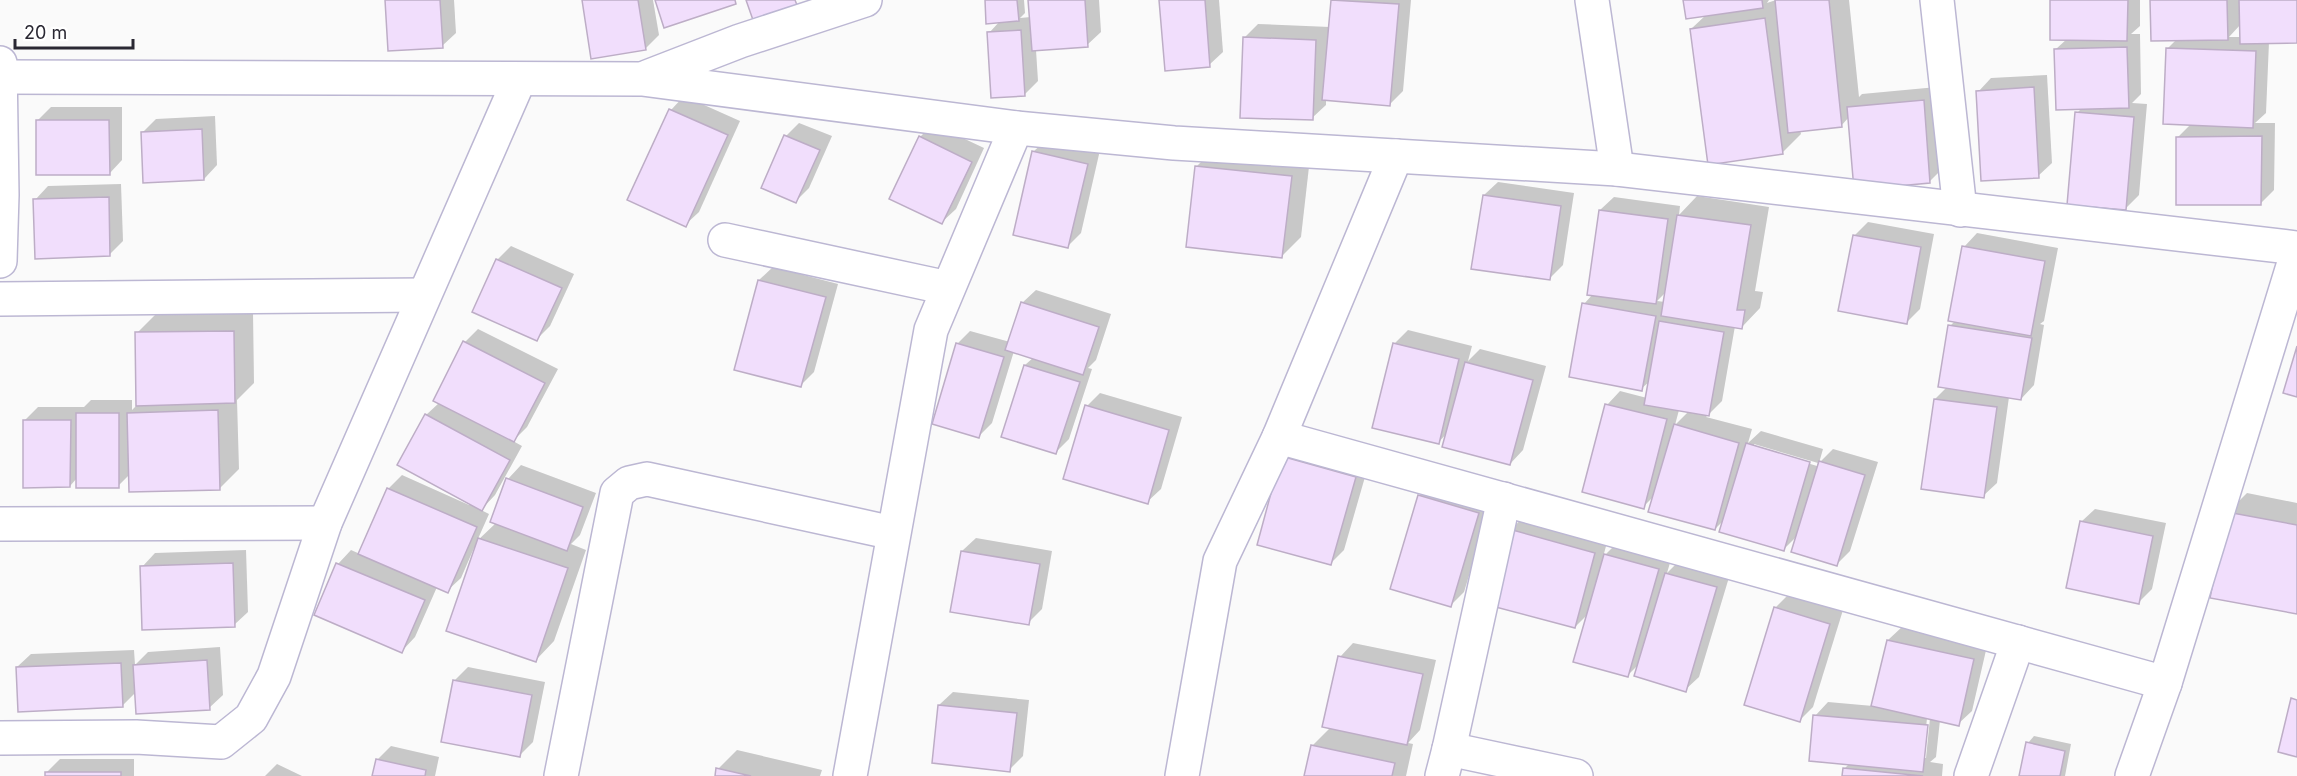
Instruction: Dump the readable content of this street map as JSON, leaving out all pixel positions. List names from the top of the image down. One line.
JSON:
{"scale_bar":"20 m"}
